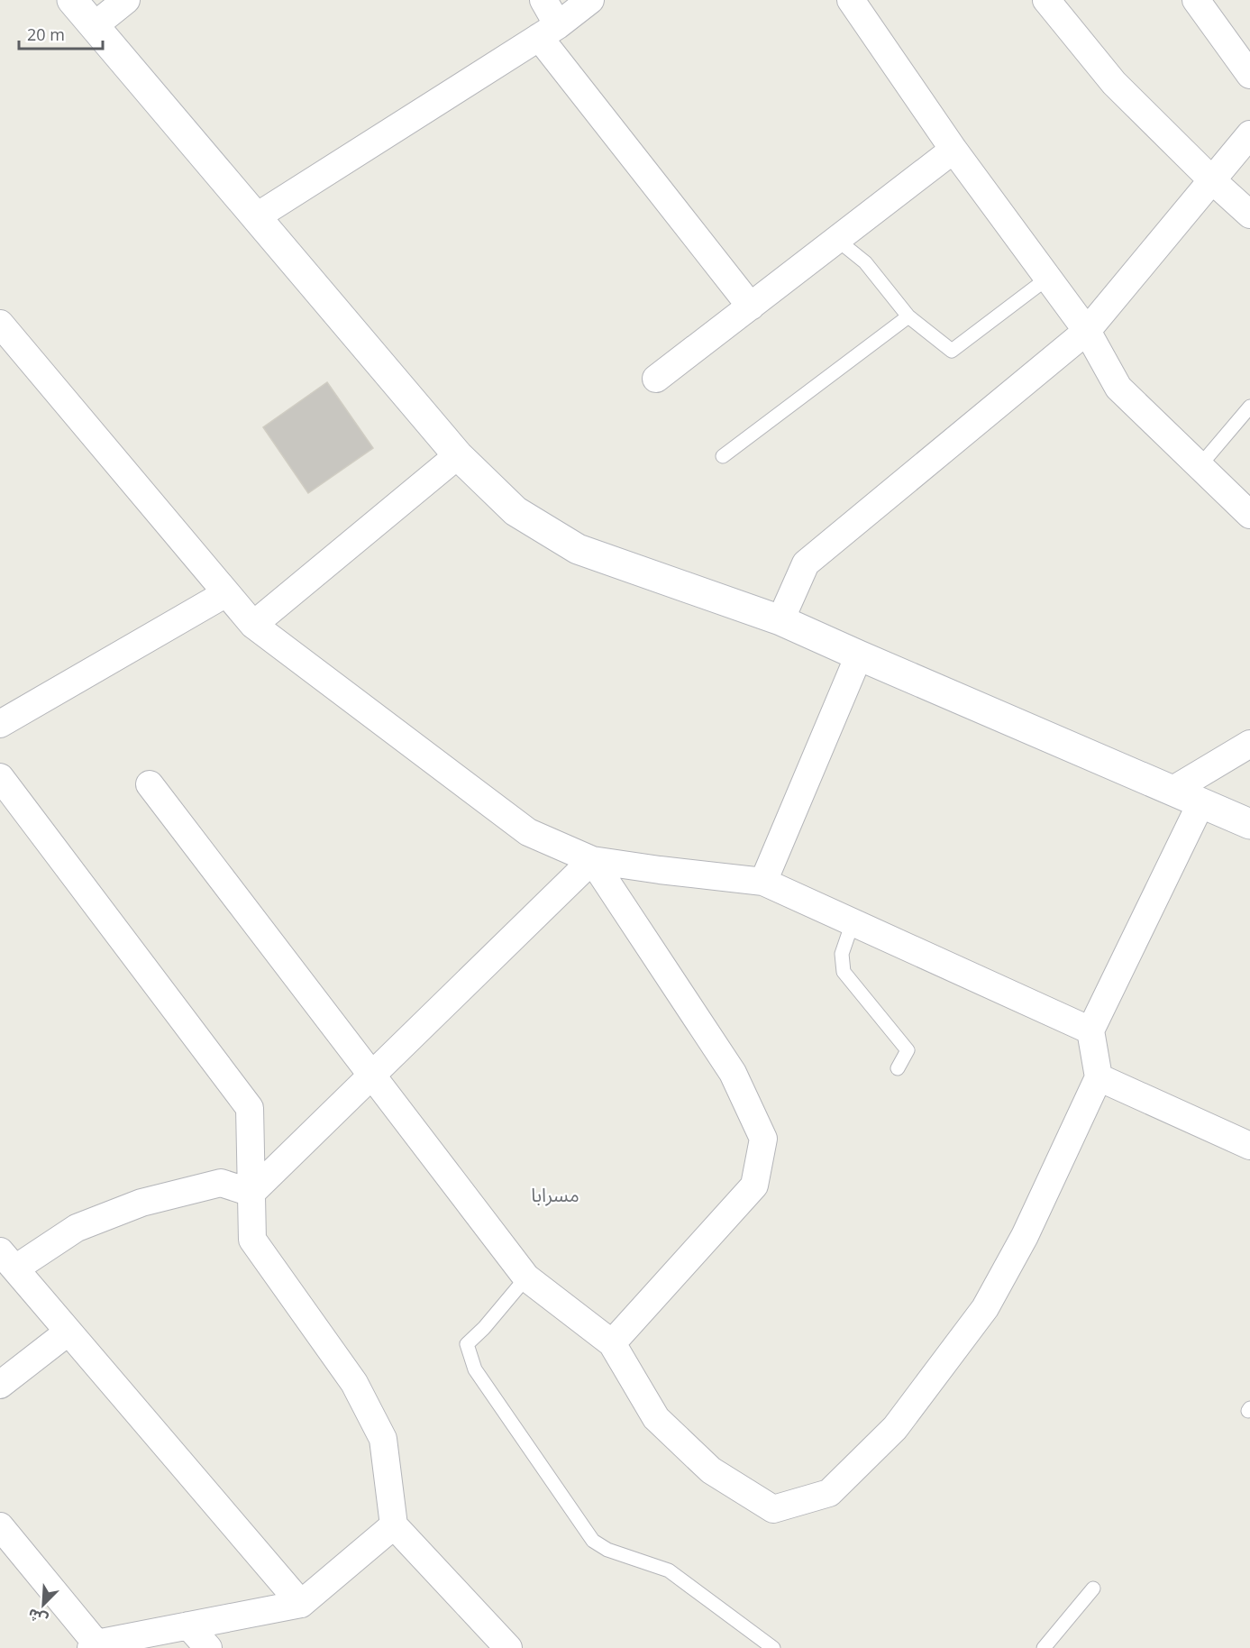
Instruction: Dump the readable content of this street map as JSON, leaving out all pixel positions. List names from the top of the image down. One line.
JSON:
{"districts":["مسرابا"],"scale_bar":"20 m","north":"bottom left"}
